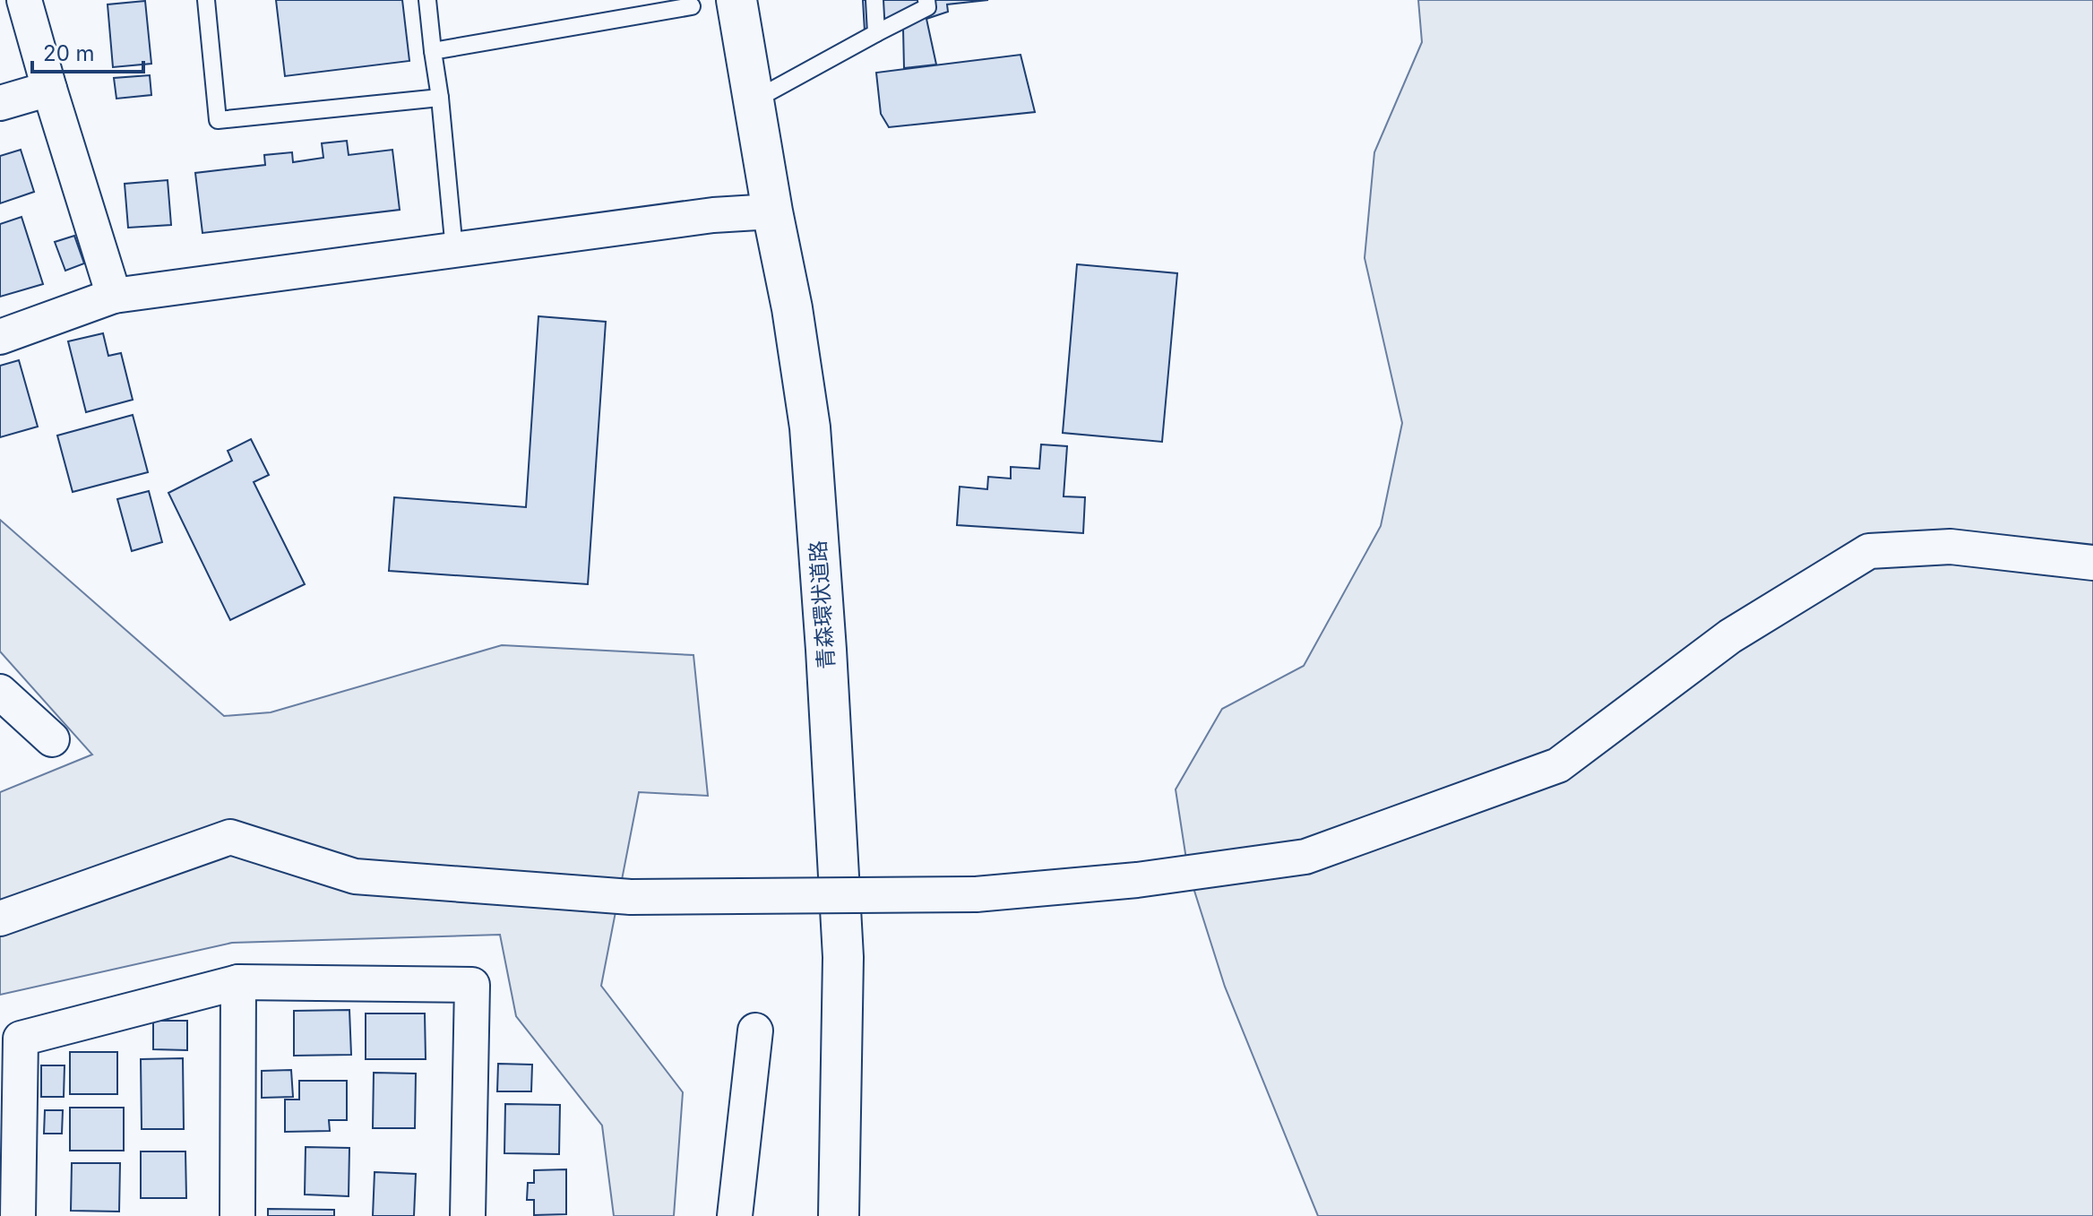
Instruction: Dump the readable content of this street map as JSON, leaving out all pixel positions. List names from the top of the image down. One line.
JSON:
{"streets":{"highway":["青森環状道路"]},"scale_bar":"20 m"}
